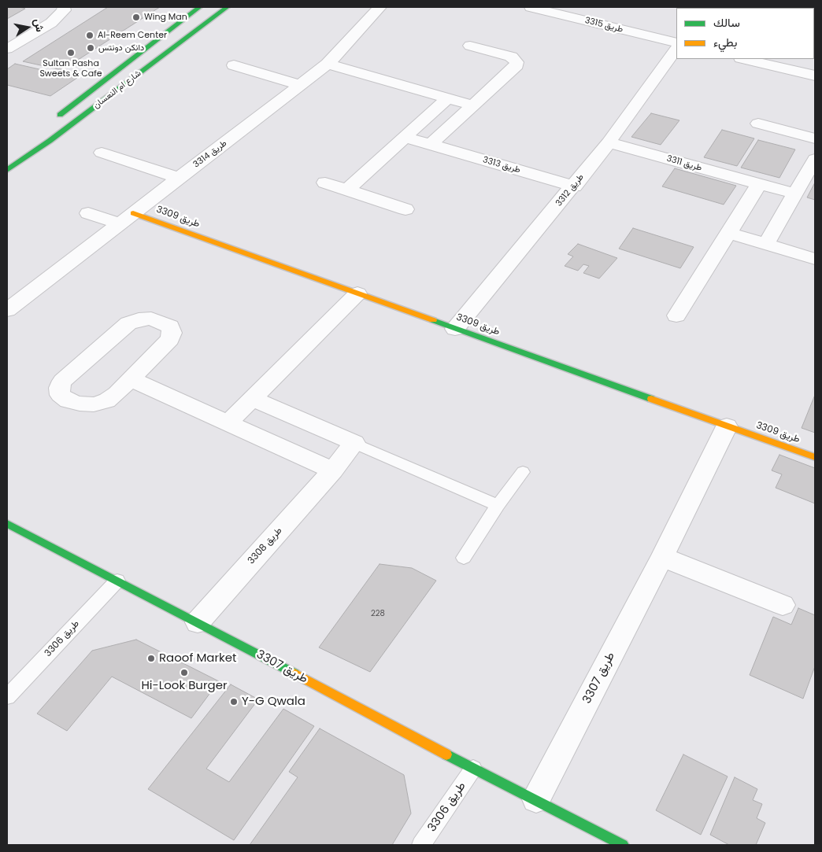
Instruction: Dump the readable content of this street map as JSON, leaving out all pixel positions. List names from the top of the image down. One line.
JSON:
{"streets":{"street":["طريق 3315","شارع ام النعسان","طريق 3314","طريق 3311","طريق 3313","طريق 3312","طريق 3309","طريق 3308","طريق 3307"],"lane":["طريق 3306"]},"crossings":[["طريق 3314","طريق 3309"],["طريق 3311","طريق 3312"],["طريق 3313","طريق 3312"],["طريق 3312","طريق 3309"],["طريق 3309","طريق 3307"],["طريق 3308","طريق 3307"],["طريق 3306","طريق 3307"]],"places":["Wing Man","Al-Reem Center","دانكن دونتس","Sultan Pasha Sweets & Cafe","Raoof Market","Hi-Look Burger","Y-G Qwala"],"house_numbers":["228"],"legend":["سالك","بطيء"],"north":"right"}
